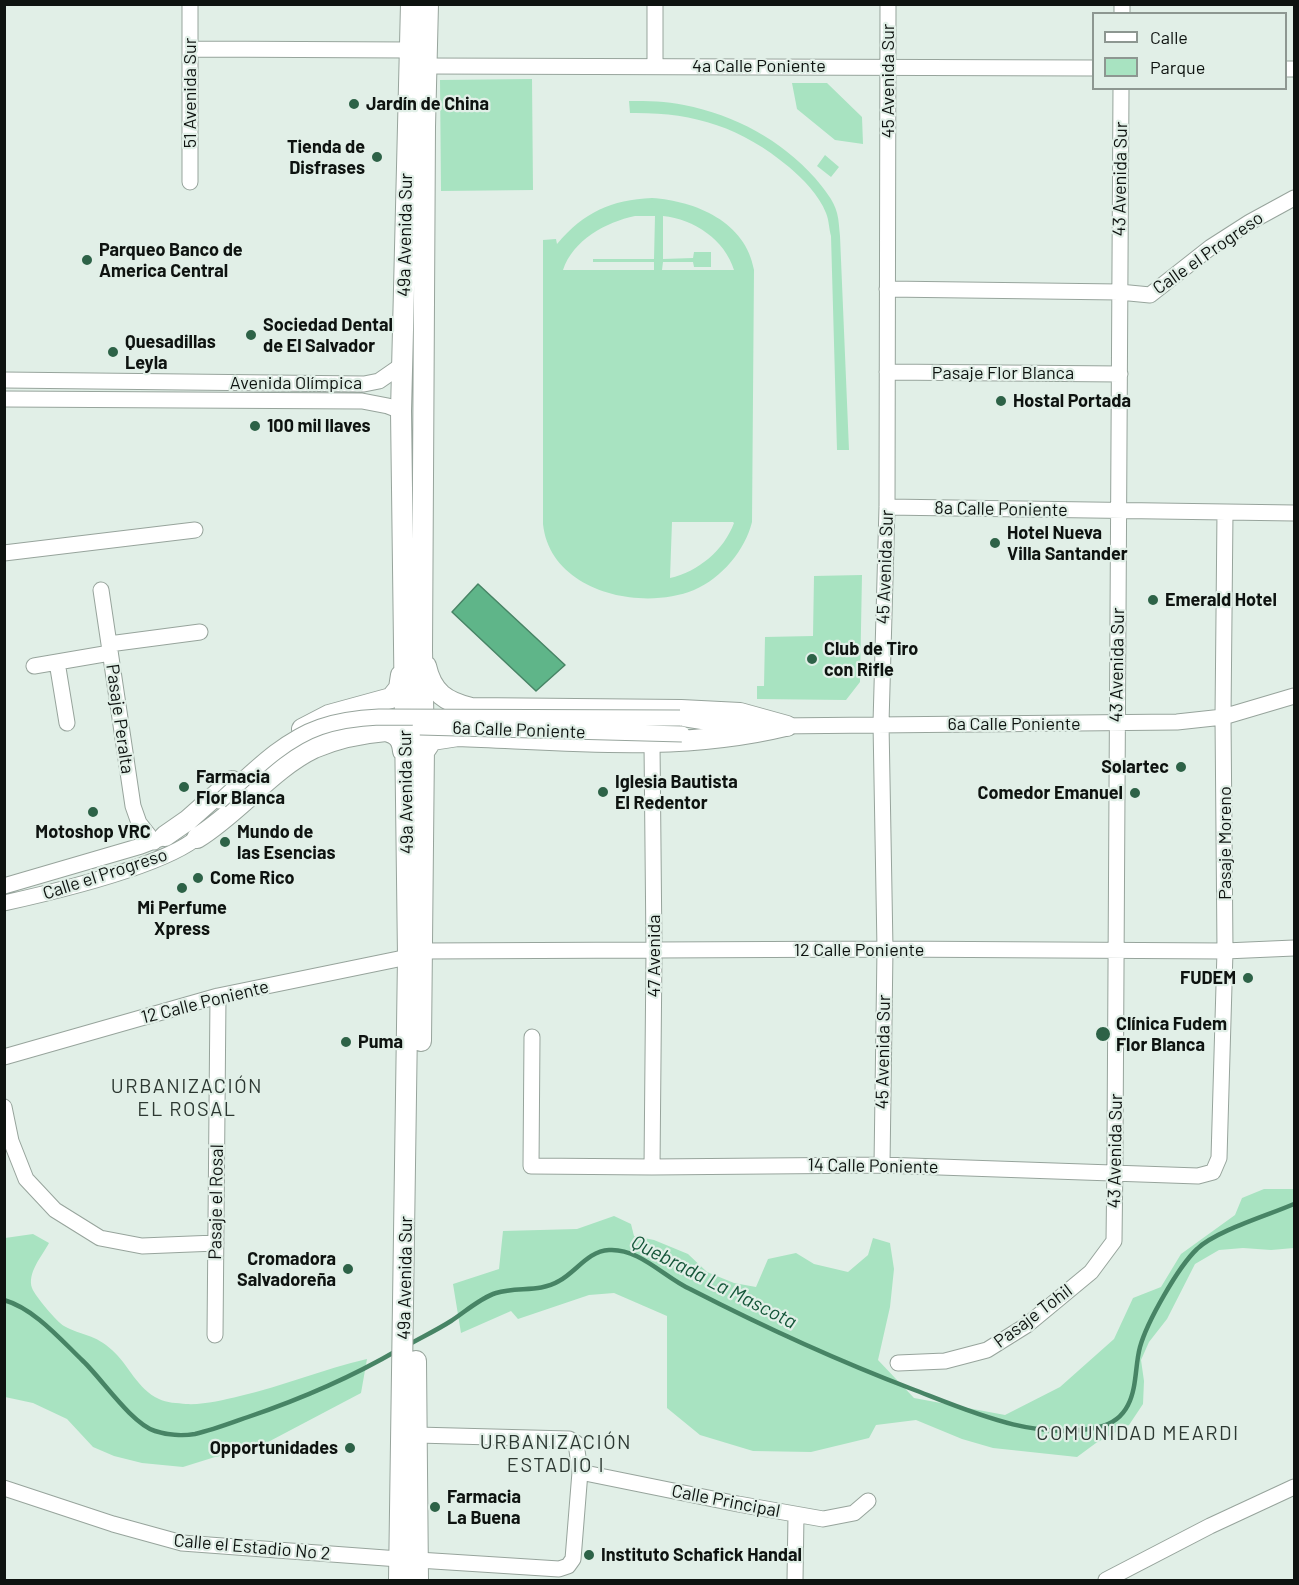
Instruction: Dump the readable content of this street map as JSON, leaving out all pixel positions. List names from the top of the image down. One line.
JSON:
{"streets":{"main road":["49a Avenida Sur"],"street":["4a Calle Poniente","45 Avenida Sur","51 Avenida Sur","43 Avenida Sur","Calle el Progreso","Pasaje Flor Blanca","Avenida Olímpica","8a Calle Poniente","Pasaje Peralta","6a Calle Poniente","Pasaje Moreno","12 Calle Poniente","47 Avenida","14 Calle Poniente","Pasaje el Rosal","Pasaje Tohil","Calle Principal","Calle el Estadio No 2"]},"crossings":[["4a Calle Poniente","45 Avenida Sur"],["4a Calle Poniente","49a Avenida Sur"],["45 Avenida Sur","Pasaje Flor Blanca"],["45 Avenida Sur","8a Calle Poniente"],["45 Avenida Sur","6a Calle Poniente"],["45 Avenida Sur","12 Calle Poniente"],["45 Avenida Sur","14 Calle Poniente"],["43 Avenida Sur","Calle el Progreso"],["43 Avenida Sur","Pasaje Flor Blanca"],["43 Avenida Sur","8a Calle Poniente"],["43 Avenida Sur","6a Calle Poniente"],["43 Avenida Sur","12 Calle Poniente"],["43 Avenida Sur","14 Calle Poniente"],["43 Avenida Sur","Pasaje Tohil"],["49a Avenida Sur","Avenida Olímpica"],["49a Avenida Sur","12 Calle Poniente"],["49a Avenida Sur","Calle el Estadio No 2"],["Calle el Progreso","Pasaje Peralta"],["Calle el Progreso","6a Calle Poniente"],["8a Calle Poniente","Pasaje Moreno"],["6a Calle Poniente","Pasaje Moreno"],["Pasaje Moreno","12 Calle Poniente"],["Pasaje Moreno","14 Calle Poniente"],["12 Calle Poniente","47 Avenida"],["12 Calle Poniente","Pasaje el Rosal"],["47 Avenida","14 Calle Poniente"],["Calle Principal","Calle el Estadio No 2"]],"districts":["URBANIZACIÓN EL ROSAL","COMUNIDAD MEARDI","URBANIZACIÓN ESTADIO I"],"water":["Quebrada La Mascota"],"places":["Jardín de China","Tienda de Disfrases","Parqueo Banco de America Central","Sociedad Dental de El Salvador","Quesadillas Leyla","Hostal Portada","100 mil llaves","Hotel Nueva Villa Santander","Emerald Hotel","Club de Tiro con Rifle","Solartec","Farmacia Flor Blanca","Iglesia Bautista El Redentor","Comedor Emanuel","Motoshop VRC","Mundo de las Esencias","Come Rico","Mi Perfume Xpress","FUDEM","Clínica Fudem Flor Blanca","Puma","Cromadora Salvadoreña","Opportunidades","Farmacia La Buena","Instituto Schafick Handal"],"legend":["Calle","Parque"]}
